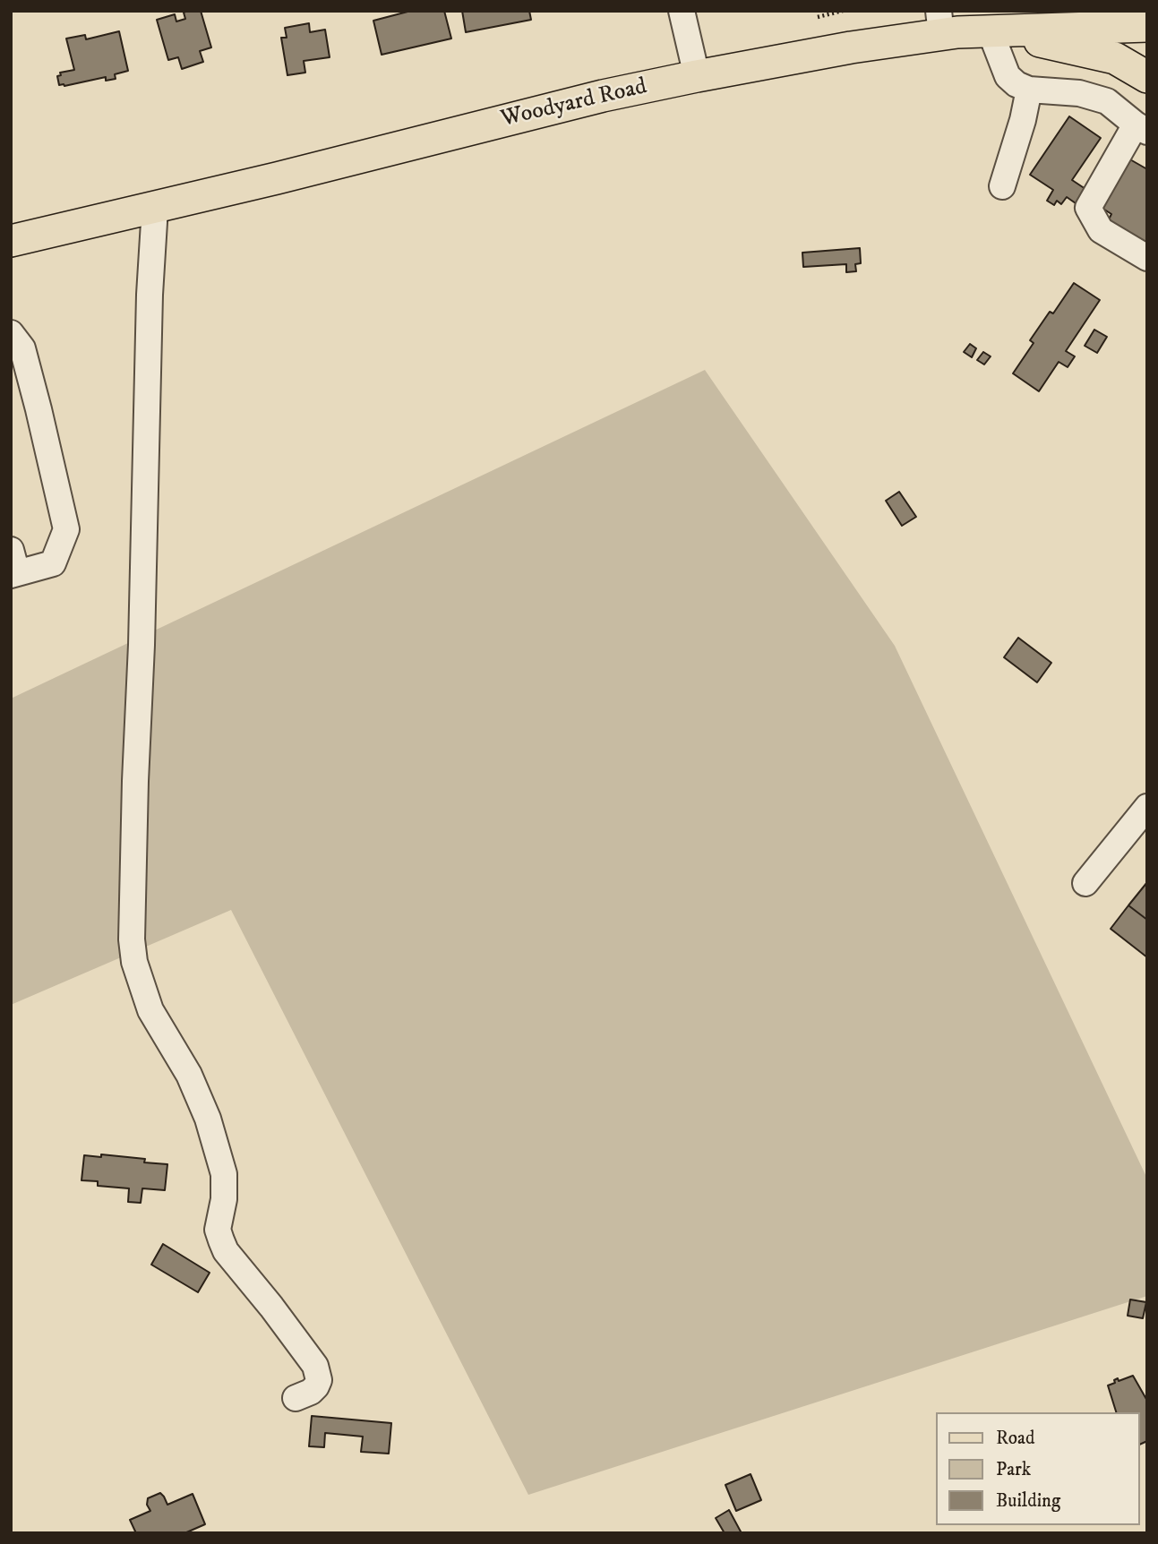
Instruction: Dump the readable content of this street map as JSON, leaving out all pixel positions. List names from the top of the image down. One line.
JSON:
{"streets":{"main road":["Woodyard Road"]},"legend":["Road","Park","Building"]}
